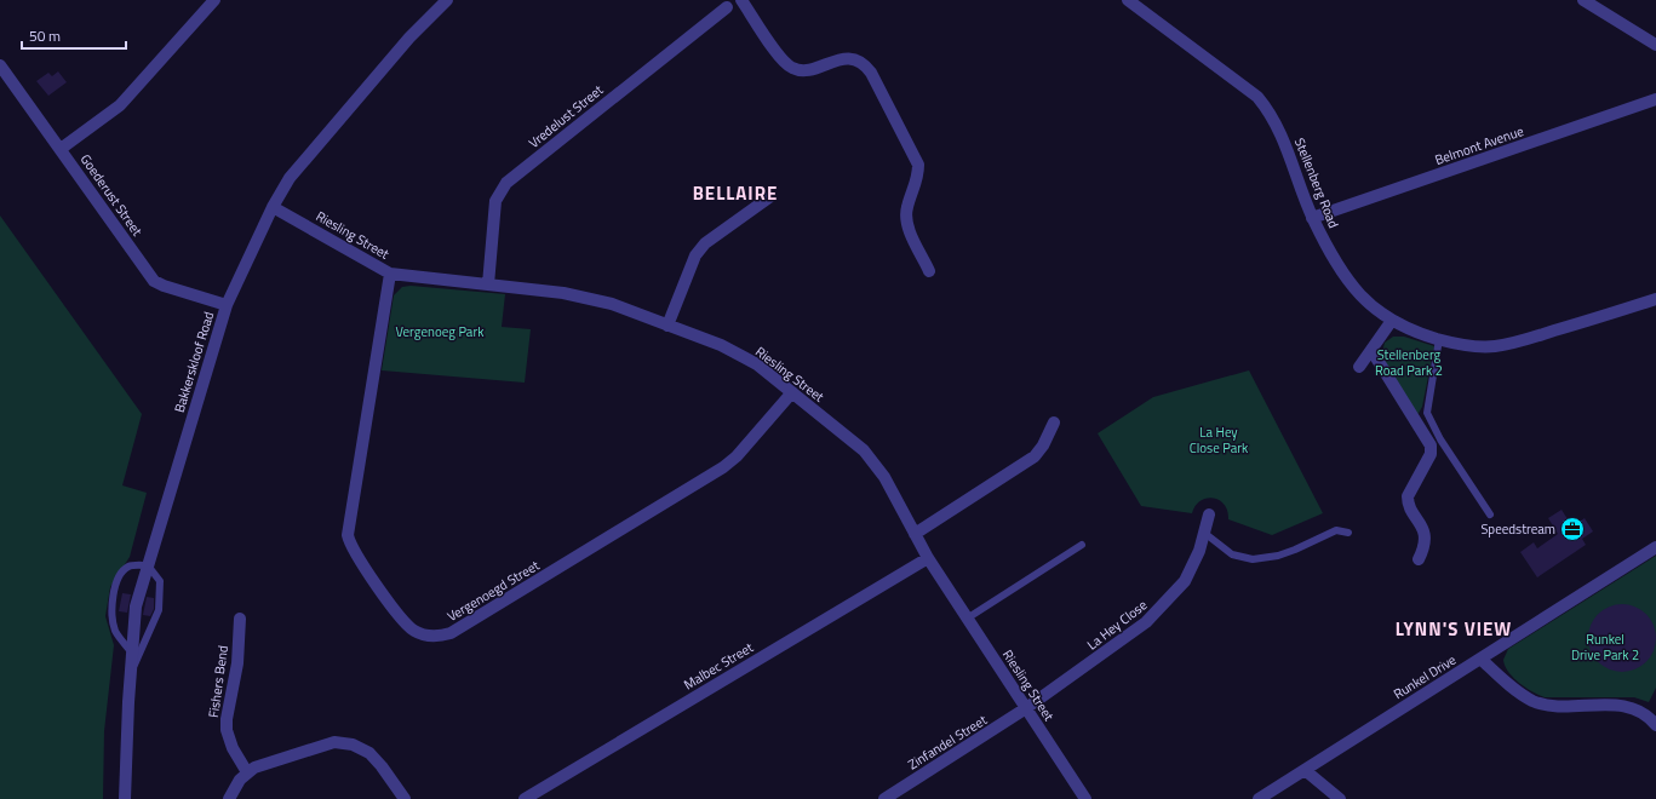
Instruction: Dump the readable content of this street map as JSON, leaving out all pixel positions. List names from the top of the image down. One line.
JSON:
{"streets":{"street":["Vredelust Street","Belmont Avenue","Stellenberg Road","Goederust Street","Riesling Street","Bakkerskloof Road","Vergenoegd Street","La Hey Close","Malbec Street","Runkel Drive","Fishers Bend","Zinfandel Street"]},"crossings":[["Vredelust Street","Riesling Street"],["Belmont Avenue","Stellenberg Road"],["Goederust Street","Bakkerskloof Road"],["Riesling Street","Bakkerskloof Road"],["Riesling Street","Vergenoegd Street"],["Riesling Street","La Hey Close"],["Riesling Street","Malbec Street"],["Riesling Street","Zinfandel Street"],["La Hey Close","Zinfandel Street"]],"districts":["BELLAIRE","LYNN'S VIEW"],"parks":["Vergenoeg Park","Stellenberg Road Park 2","La Hey Close Park","Runkel Drive Park 2"],"places":{"office":["Speedstream"]},"scale_bar":"50 m"}
